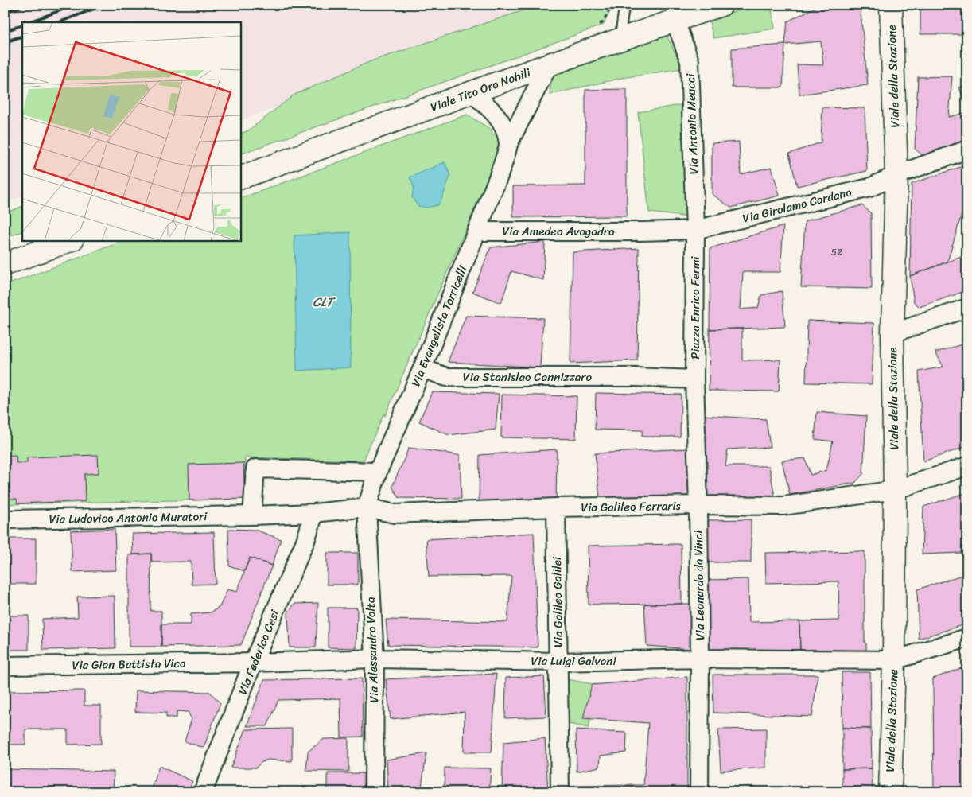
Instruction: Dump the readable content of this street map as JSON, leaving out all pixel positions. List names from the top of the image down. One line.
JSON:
{"streets":{"street":["Viale della Stazione","Viale Tito Oro Nobili","Via Antonio Meucci","Via Girolamo Cardano","Via Amedeo Avogadro","Piazza Enrico Fermi","Via Evangelista Torricelli","Via Stanislao Cannizzaro","Via Galileo Ferraris","Via Ludovico Antonio Muratori","Via Leonardo da Vinci","Via Galileo Galilei","Via Alessandro Volta","Via Federico Cesi","Via Luigi Galvani","Via Gian Battista Vico"]},"crossings":[["Viale della Stazione","Via Girolamo Cardano"],["Viale della Stazione","Via Galileo Ferraris"],["Viale della Stazione","Via Luigi Galvani"],["Viale Tito Oro Nobili","Via Antonio Meucci"],["Viale Tito Oro Nobili","Via Evangelista Torricelli"],["Via Antonio Meucci","Via Girolamo Cardano"],["Via Antonio Meucci","Via Amedeo Avogadro"],["Via Antonio Meucci","Piazza Enrico Fermi"],["Via Girolamo Cardano","Via Amedeo Avogadro"],["Via Girolamo Cardano","Piazza Enrico Fermi"],["Via Amedeo Avogadro","Piazza Enrico Fermi"],["Via Amedeo Avogadro","Via Evangelista Torricelli"],["Piazza Enrico Fermi","Via Stanislao Cannizzaro"],["Piazza Enrico Fermi","Via Leonardo da Vinci"],["Via Evangelista Torricelli","Via Stanislao Cannizzaro"],["Via Evangelista Torricelli","Via Galileo Ferraris"],["Via Evangelista Torricelli","Via Alessandro Volta"],["Via Stanislao Cannizzaro","Via Leonardo da Vinci"],["Via Galileo Ferraris","Via Ludovico Antonio Muratori"],["Via Galileo Ferraris","Via Leonardo da Vinci"],["Via Galileo Ferraris","Via Galileo Galilei"],["Via Galileo Ferraris","Via Alessandro Volta"],["Via Galileo Ferraris","Via Federico Cesi"],["Via Ludovico Antonio Muratori","Via Federico Cesi"],["Via Leonardo da Vinci","Via Luigi Galvani"],["Via Galileo Galilei","Via Luigi Galvani"],["Via Alessandro Volta","Via Luigi Galvani"],["Via Federico Cesi","Via Luigi Galvani"],["Via Federico Cesi","Via Gian Battista Vico"],["Via Luigi Galvani","Via Gian Battista Vico"]],"water":["CLT"],"house_numbers":["52"]}
